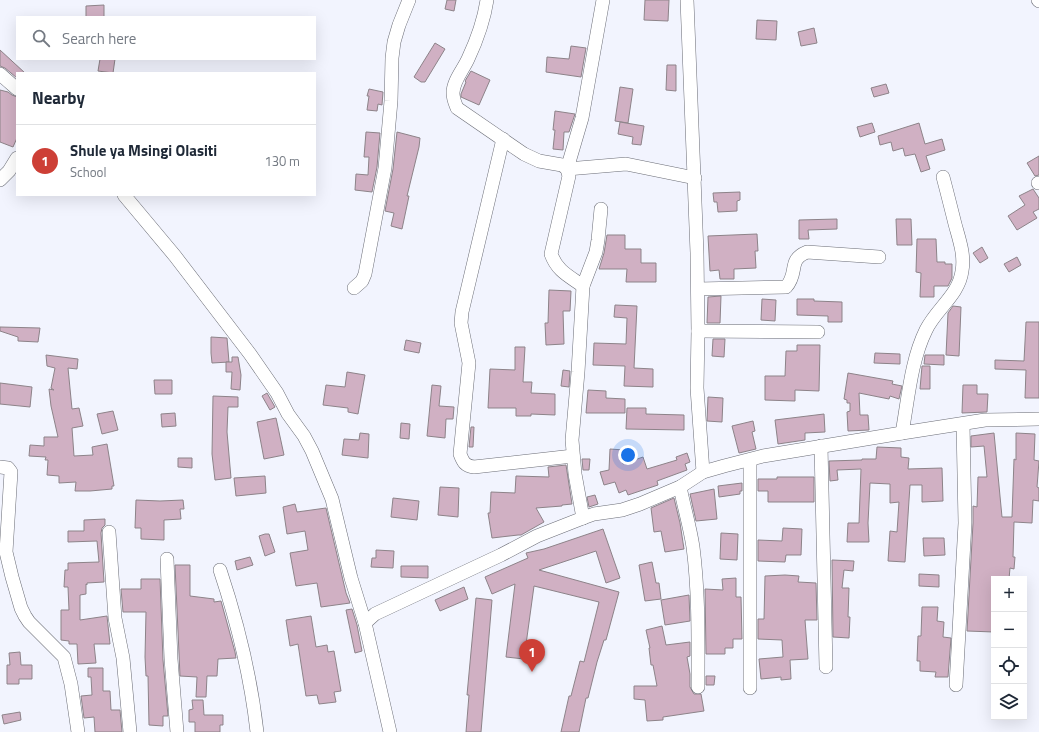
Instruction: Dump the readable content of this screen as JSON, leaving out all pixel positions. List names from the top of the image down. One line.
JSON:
{"page":{"search":"Search here","heading":"Nearby","list":[{"mark":"1","name":"Shule ya Msingi Olasiti","note":"School","value":"130 m"}],"map_buttons":["+","−"],"pins":"1"}}
